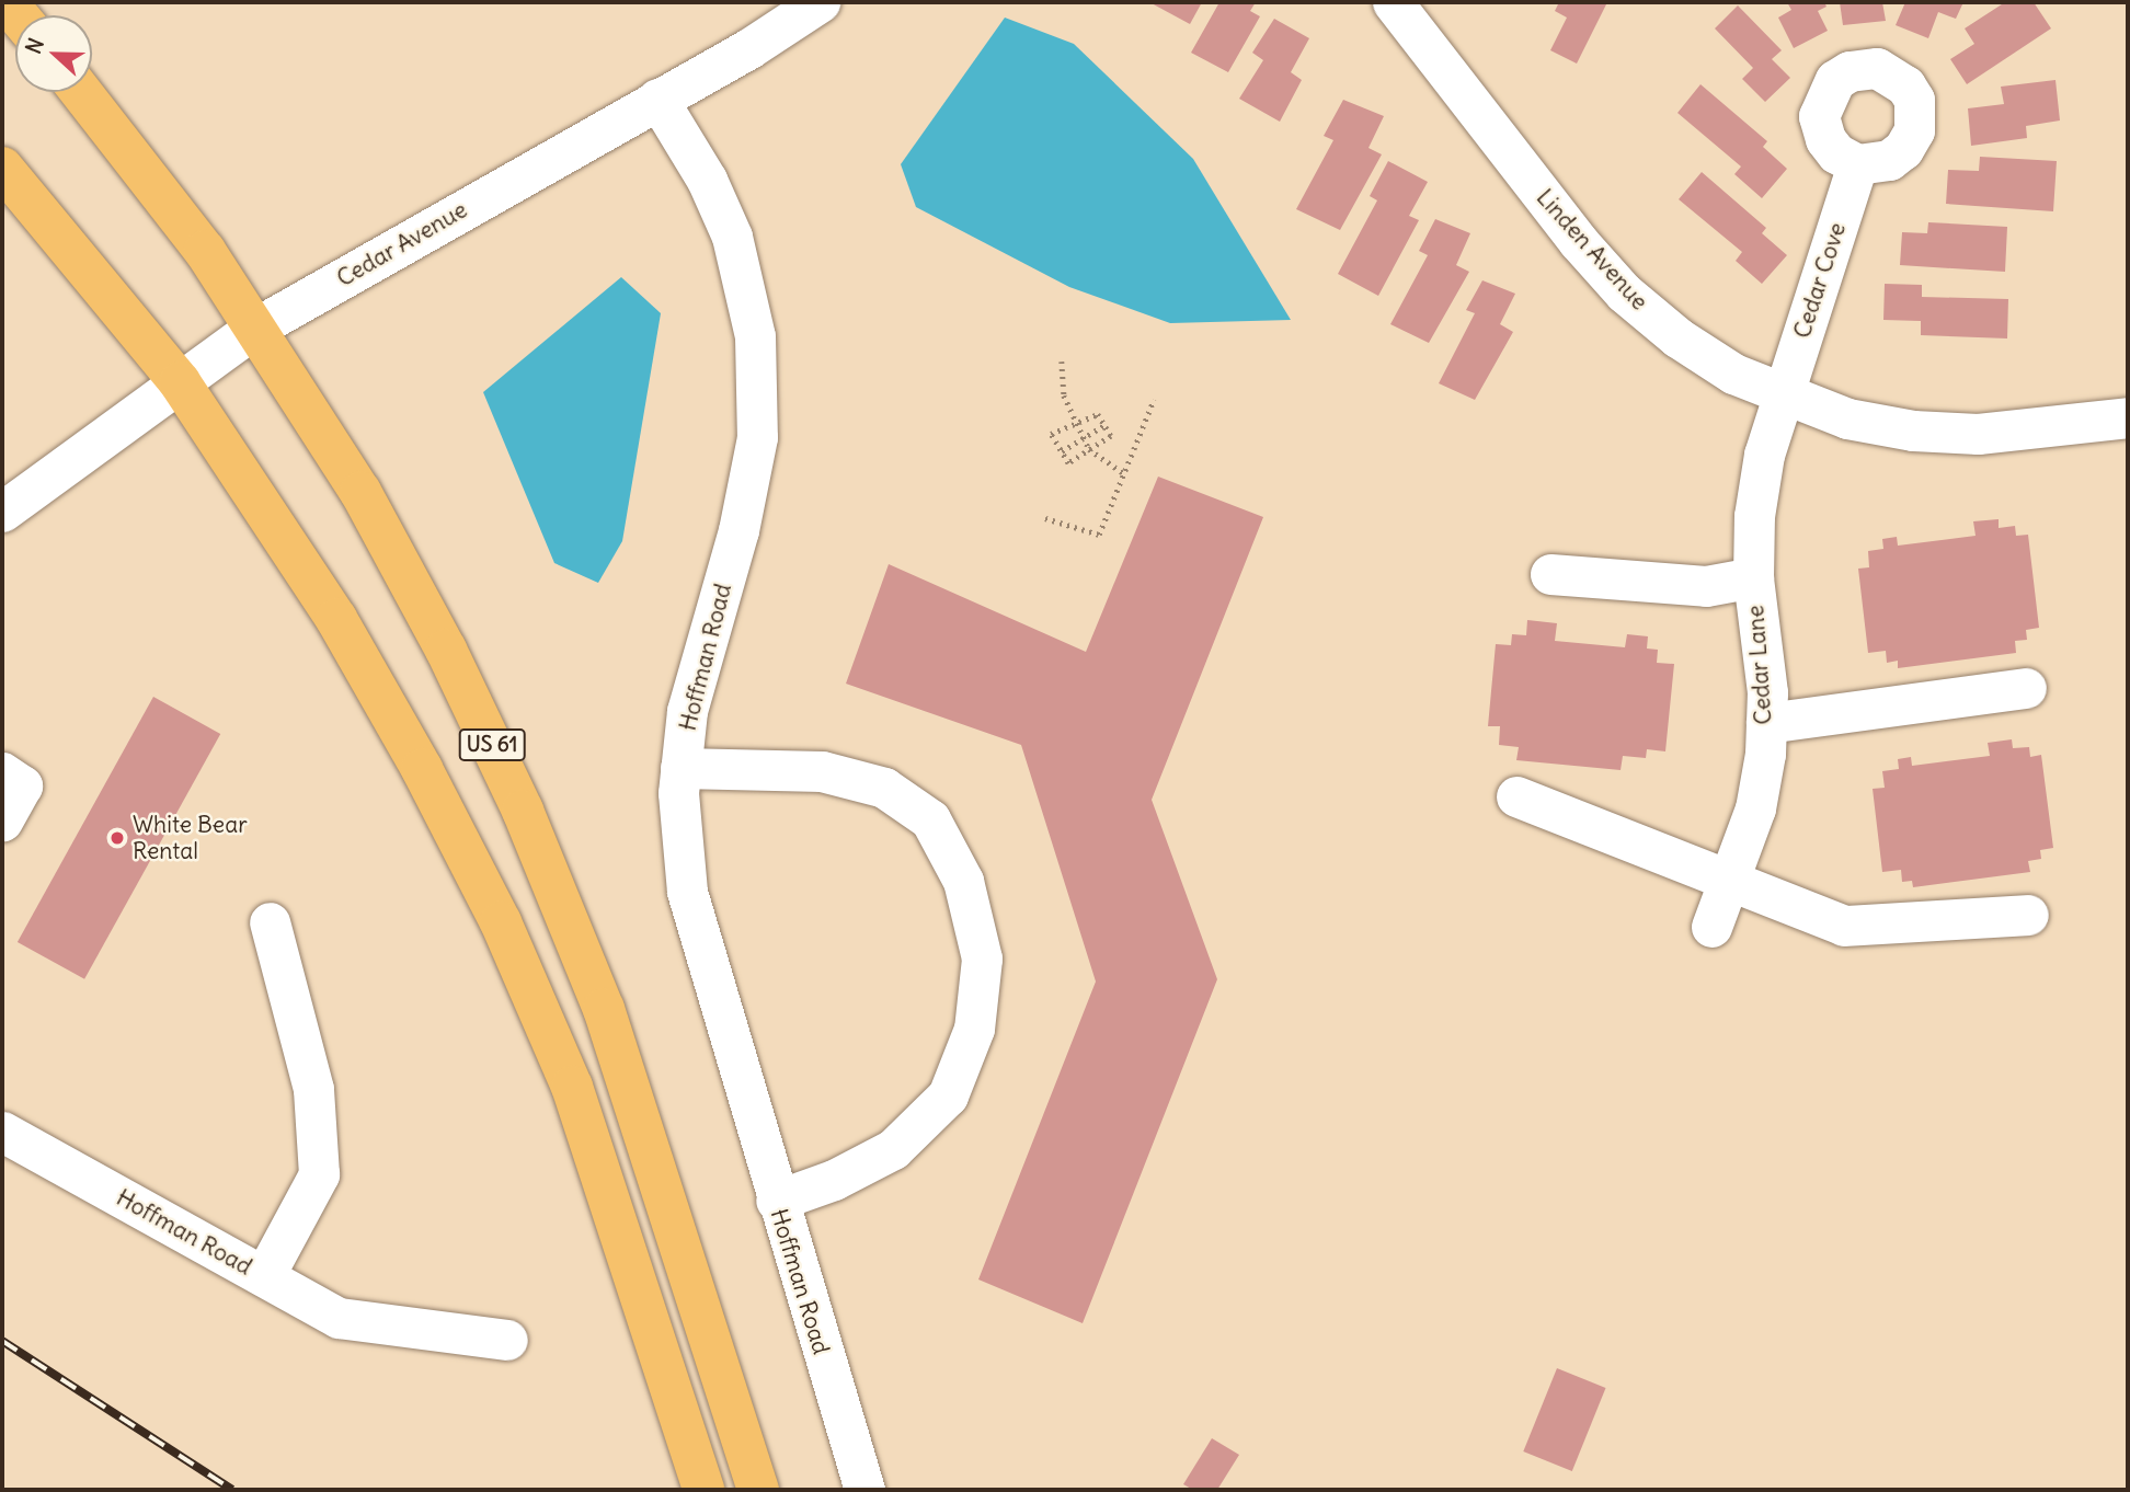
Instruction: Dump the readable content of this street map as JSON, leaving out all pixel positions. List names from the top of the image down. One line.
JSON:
{"streets":{"main road":["US 61"],"street":["Cedar Avenue","Linden Avenue","Cedar Cove","Hoffman Road","Cedar Lane"]},"crossings":[["Cedar Avenue","Hoffman Road"],["Cedar Avenue","US 61"],["Linden Avenue","Cedar Cove"],["Linden Avenue","Cedar Lane"],["Cedar Cove","Cedar Lane"]],"places":["White Bear Rental"],"north":"left"}
